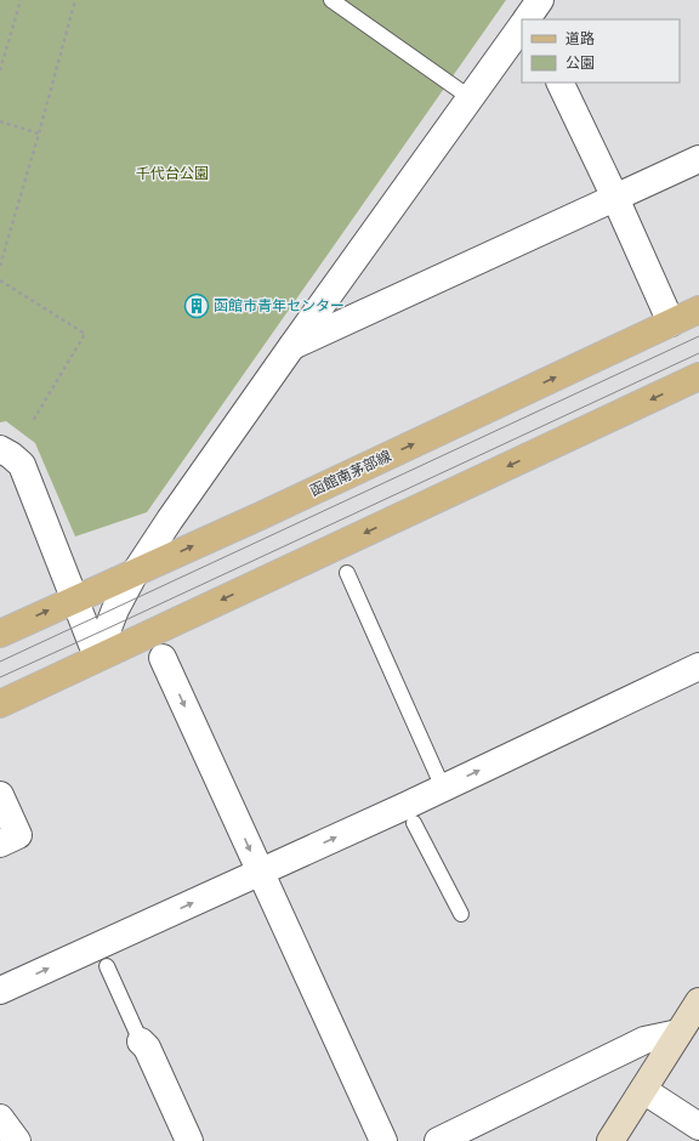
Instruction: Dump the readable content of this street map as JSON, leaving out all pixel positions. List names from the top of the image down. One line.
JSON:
{"streets":{"main road":["函館南茅部線"]},"parks":["千代台公園"],"places":{"building":["函館市青年センター"]},"legend":["道路","公園"]}
